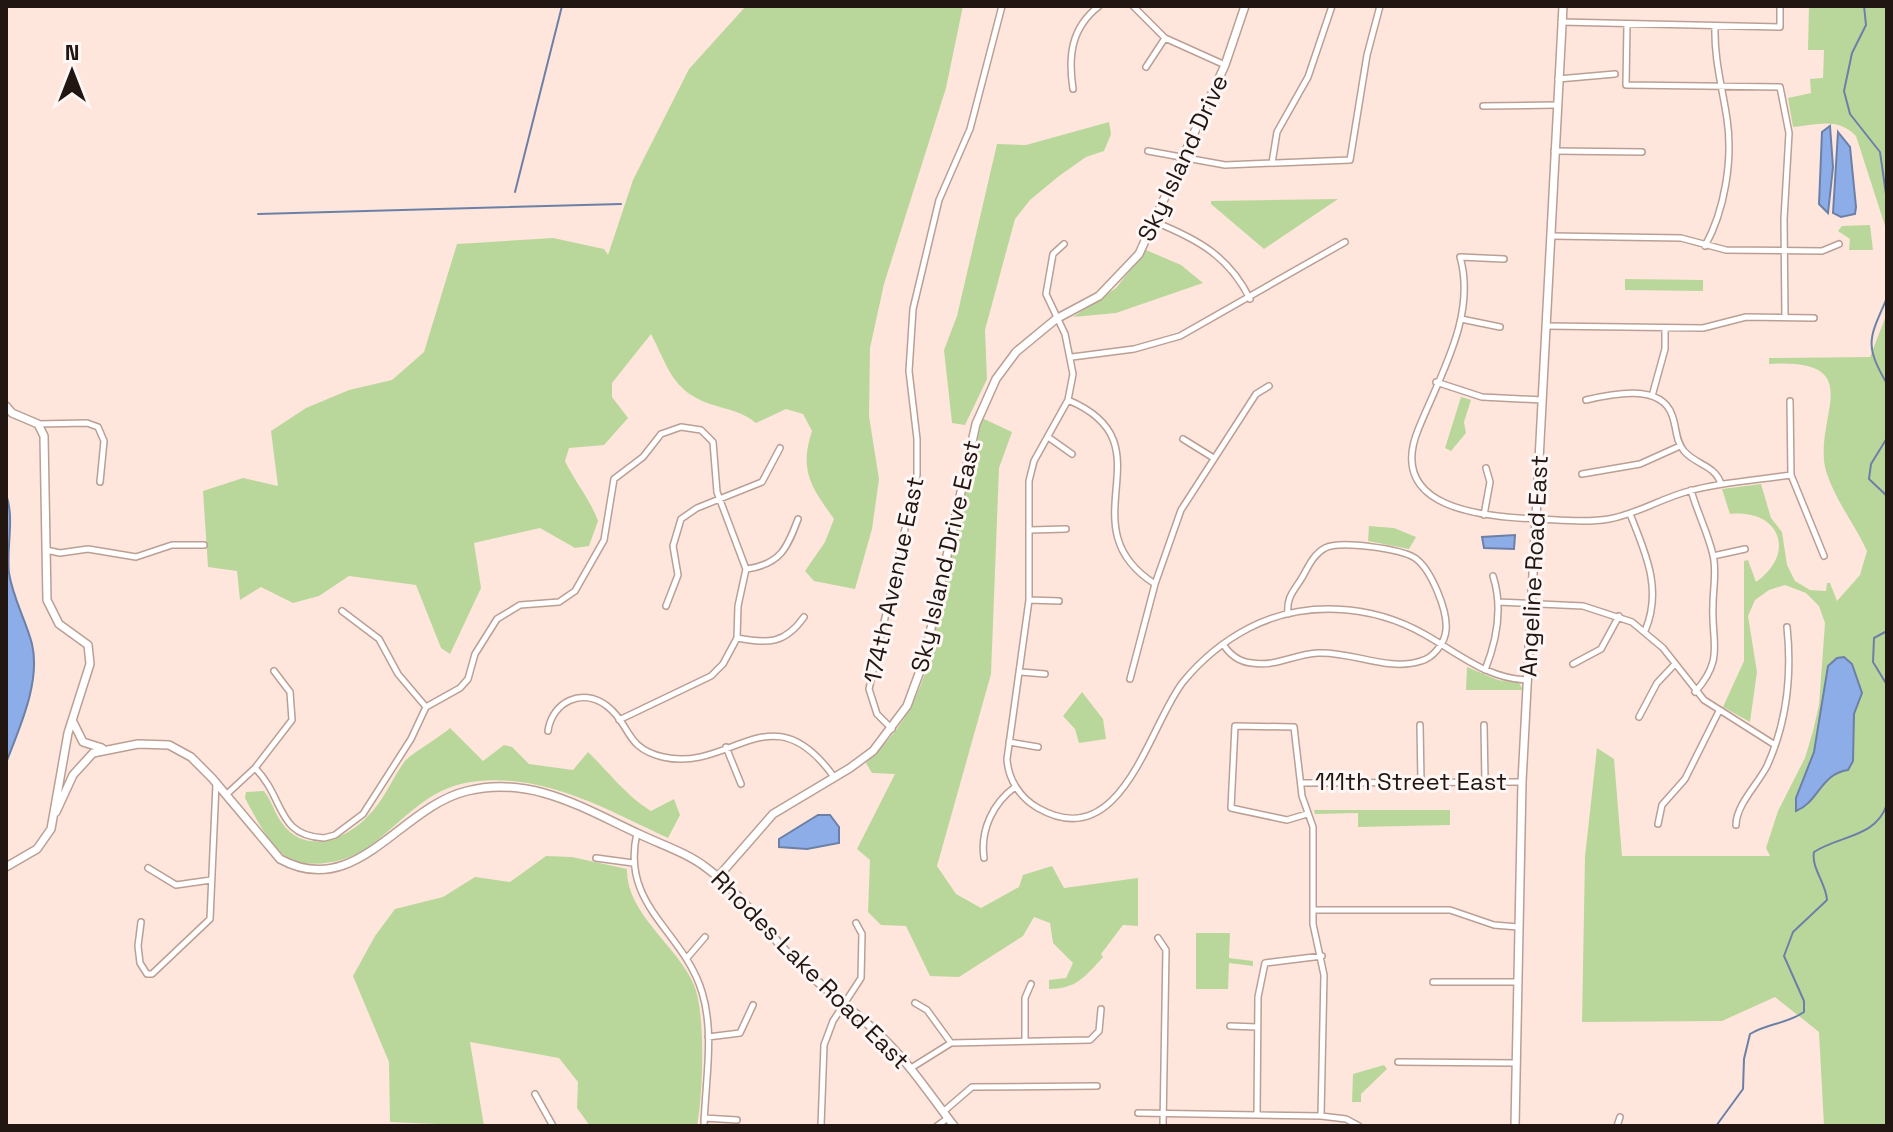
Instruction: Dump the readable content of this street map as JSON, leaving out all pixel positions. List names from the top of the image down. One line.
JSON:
{"streets":{"street":["Sky Island Drive","Sky Island Drive East","Angeline Road East","174th Avenue East","111th Street East","Rhodes Lake Road East"]},"crossings":[["Sky Island Drive","Sky Island Drive East"],["Sky Island Drive East","174th Avenue East"],["Sky Island Drive East","Rhodes Lake Road East"],["Angeline Road East","111th Street East"]],"north":"top"}
